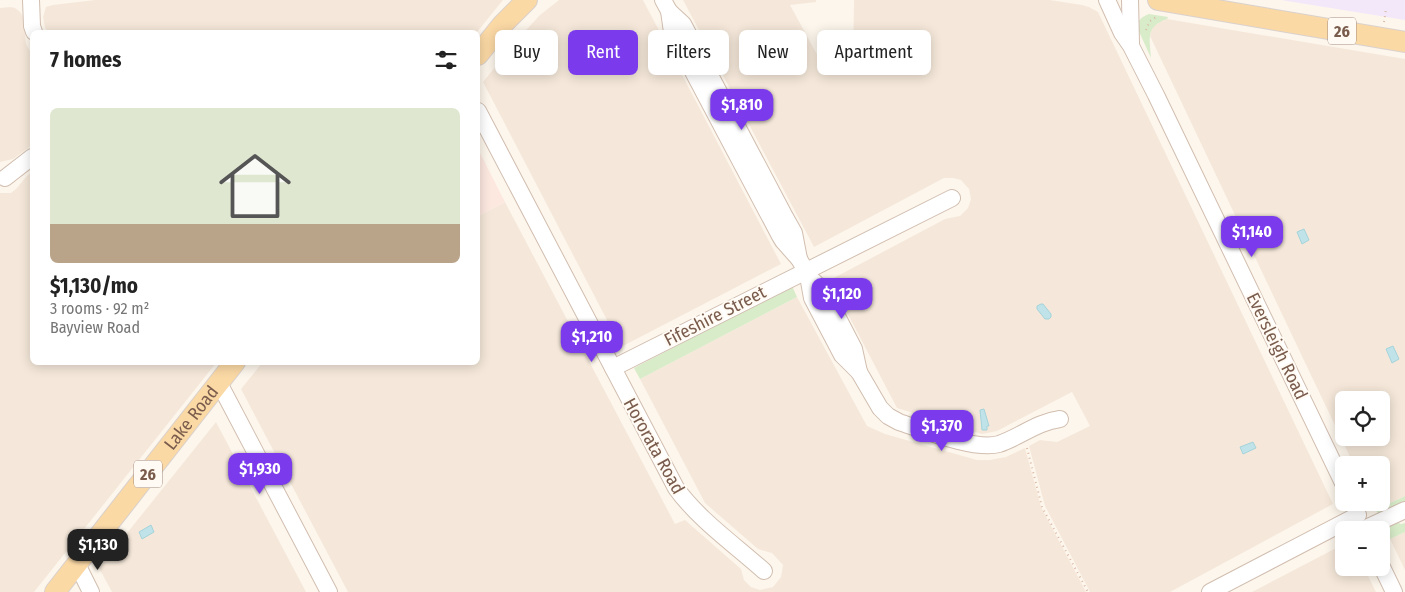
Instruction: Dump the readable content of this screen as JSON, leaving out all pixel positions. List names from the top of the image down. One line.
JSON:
{"streets":{"main road":["26","Lake Road"],"street":["Fifeshire Street","Eversleigh Road","Hororata Road"]},"crossings":[["Fifeshire Street","Hororata Road"]],"page":{"chip":["Buy","Rent","Filters","New","Apartment"],"heading":"7 homes","price":["$1,810","$1,140","$1,120","$1,210","$1,370","$1,930","$1,130"],"list":[{"name":"$1,130/mo","note":"3 rooms · 92 m² · Bayview Road"}],"map_buttons":["+","−"]}}
